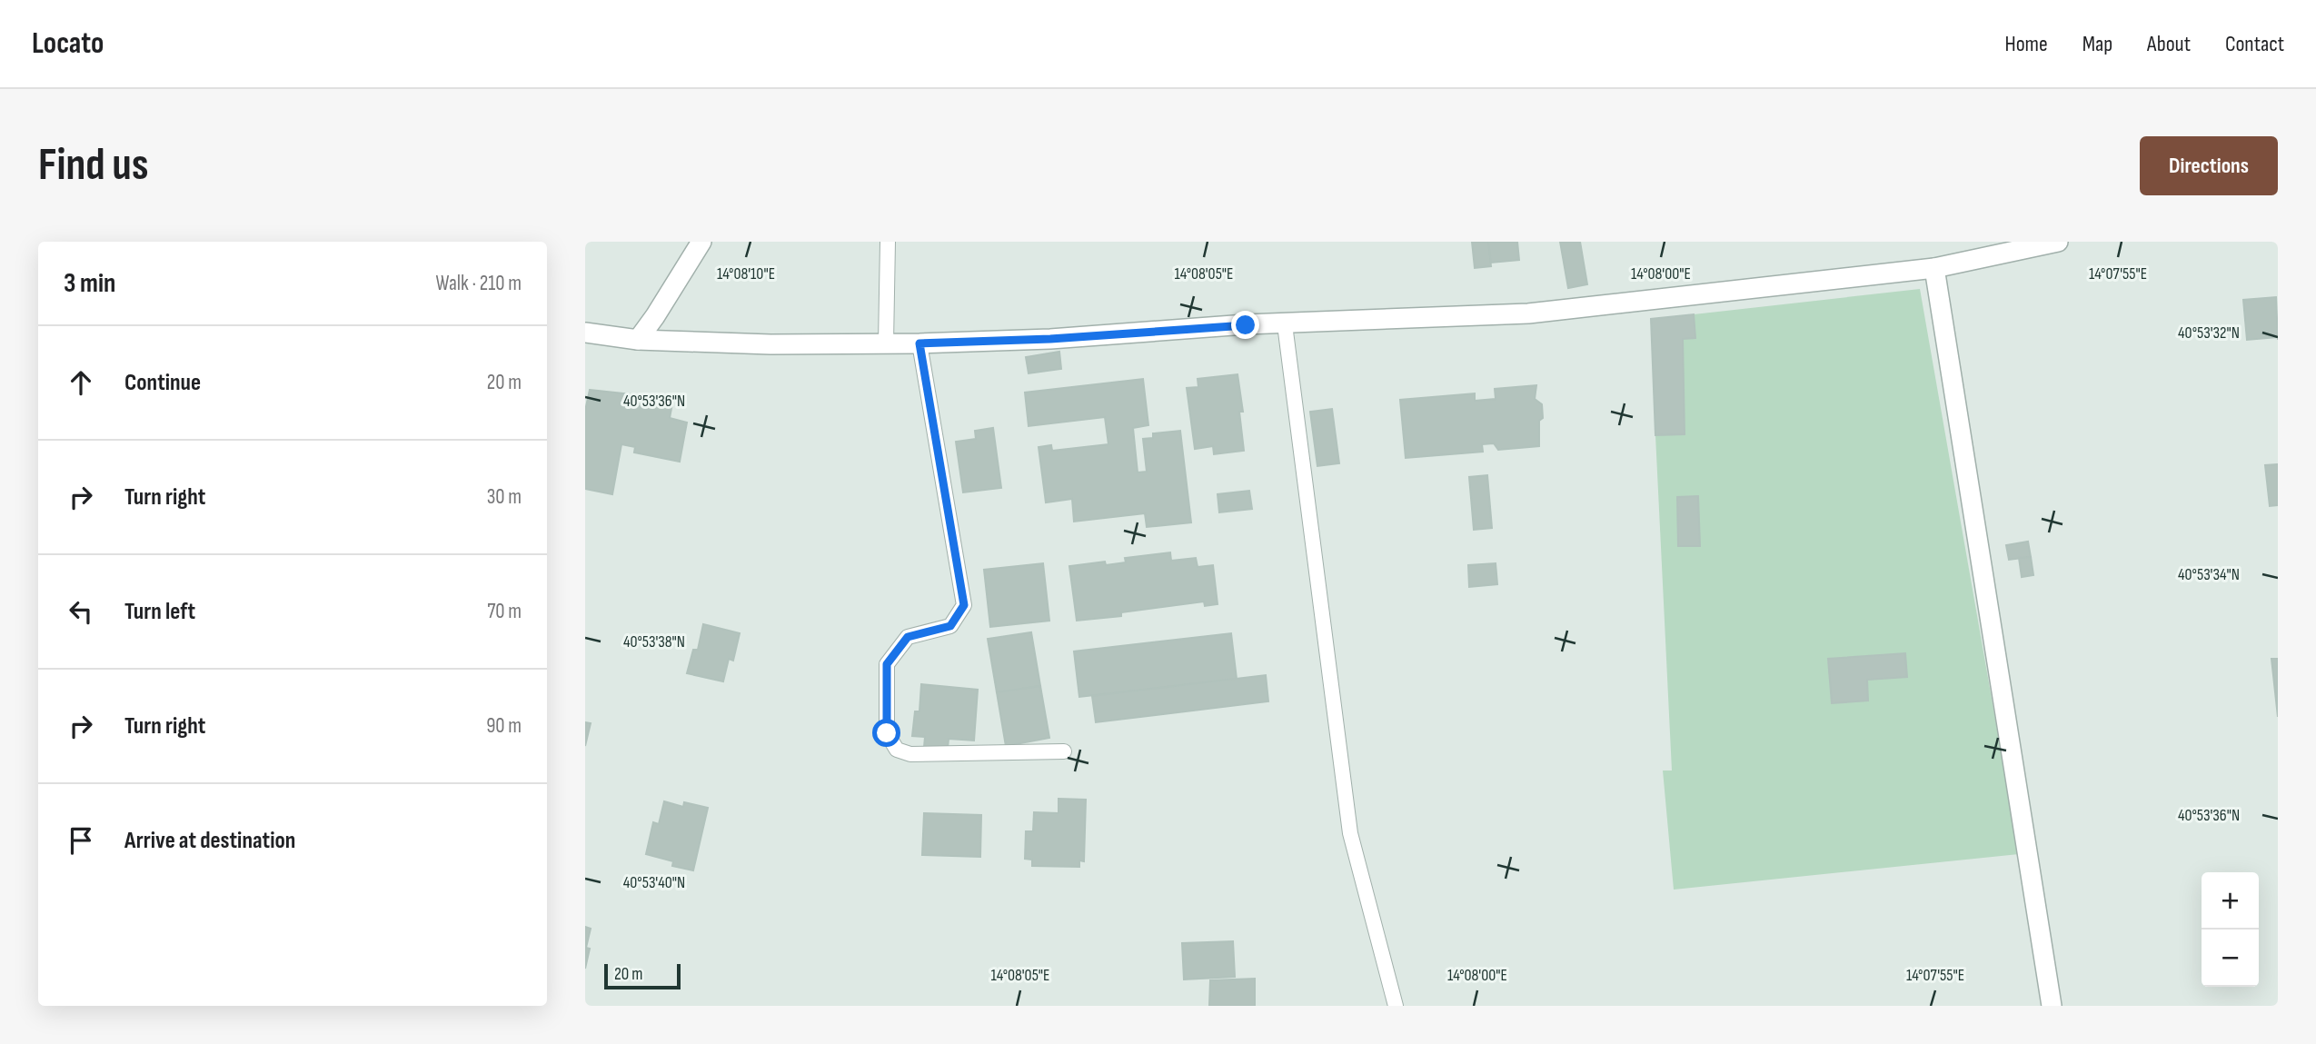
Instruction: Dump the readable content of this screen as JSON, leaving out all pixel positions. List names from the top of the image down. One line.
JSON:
{"scale_bar":"20 m","page":{"header":"Locato","nav":["Home","Map","About","Contact"],"buttons":"Directions","title":"Find us","heading":["3 min","Walk · 210 m"],"list":[["Continue","20 m"],["Turn right","30 m"],["Turn left","70 m"],["Turn right","90 m"],"Arrive at destination"],"map_buttons":["+","−"],"scale":"20 m"},"coordinates":["14°08'10\"E","14°08'05\"E","14°08'00\"E","14°07'55\"E","40°53'32\"N","40°53'36\"N","40°53'34\"N","40°53'38\"N","40°53'40\"N"]}
